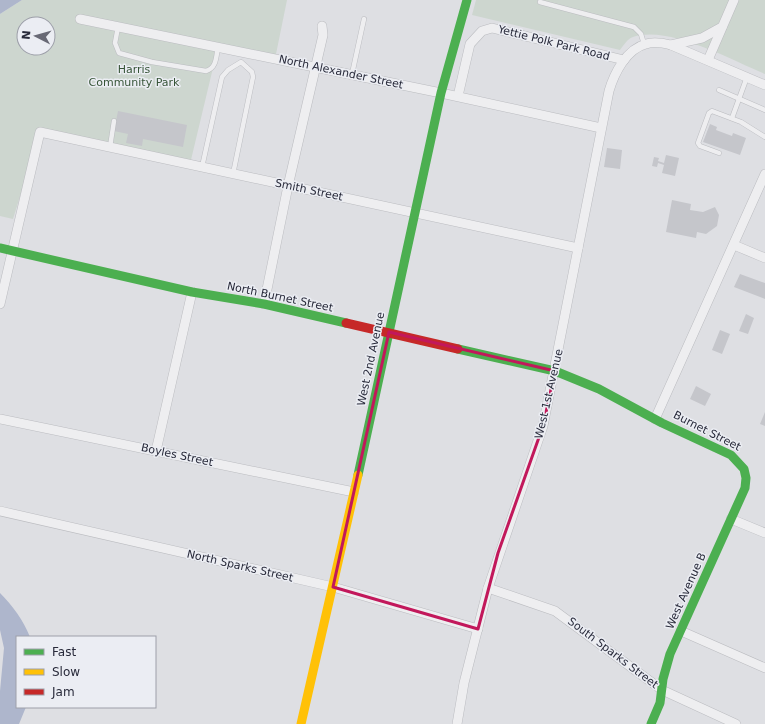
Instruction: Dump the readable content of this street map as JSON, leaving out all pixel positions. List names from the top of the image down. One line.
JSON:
{"streets":{"street":["Yettie Polk Park Road","North Alexander Street","Smith Street","North Burnet Street","West 2nd Avenue","West 1st Avenue","Burnet Street","Boyles Street","North Sparks Street","West Avenue B","South Sparks Street"]},"crossings":[["Yettie Polk Park Road","North Alexander Street"],["Yettie Polk Park Road","West 1st Avenue"],["North Alexander Street","West 2nd Avenue"],["North Alexander Street","West 1st Avenue"],["Smith Street","North Burnet Street"],["Smith Street","West 2nd Avenue"],["Smith Street","West 1st Avenue"],["North Burnet Street","West 2nd Avenue"],["North Burnet Street","West 1st Avenue"],["North Burnet Street","Burnet Street"],["West 2nd Avenue","Boyles Street"],["West 2nd Avenue","North Sparks Street"],["West 1st Avenue","Burnet Street"],["West 1st Avenue","North Sparks Street"],["West 1st Avenue","South Sparks Street"],["Burnet Street","West Avenue B"],["West Avenue B","South Sparks Street"]],"parks":["Harris Community Park"],"legend":["Fast","Slow","Jam"],"north":"left"}
